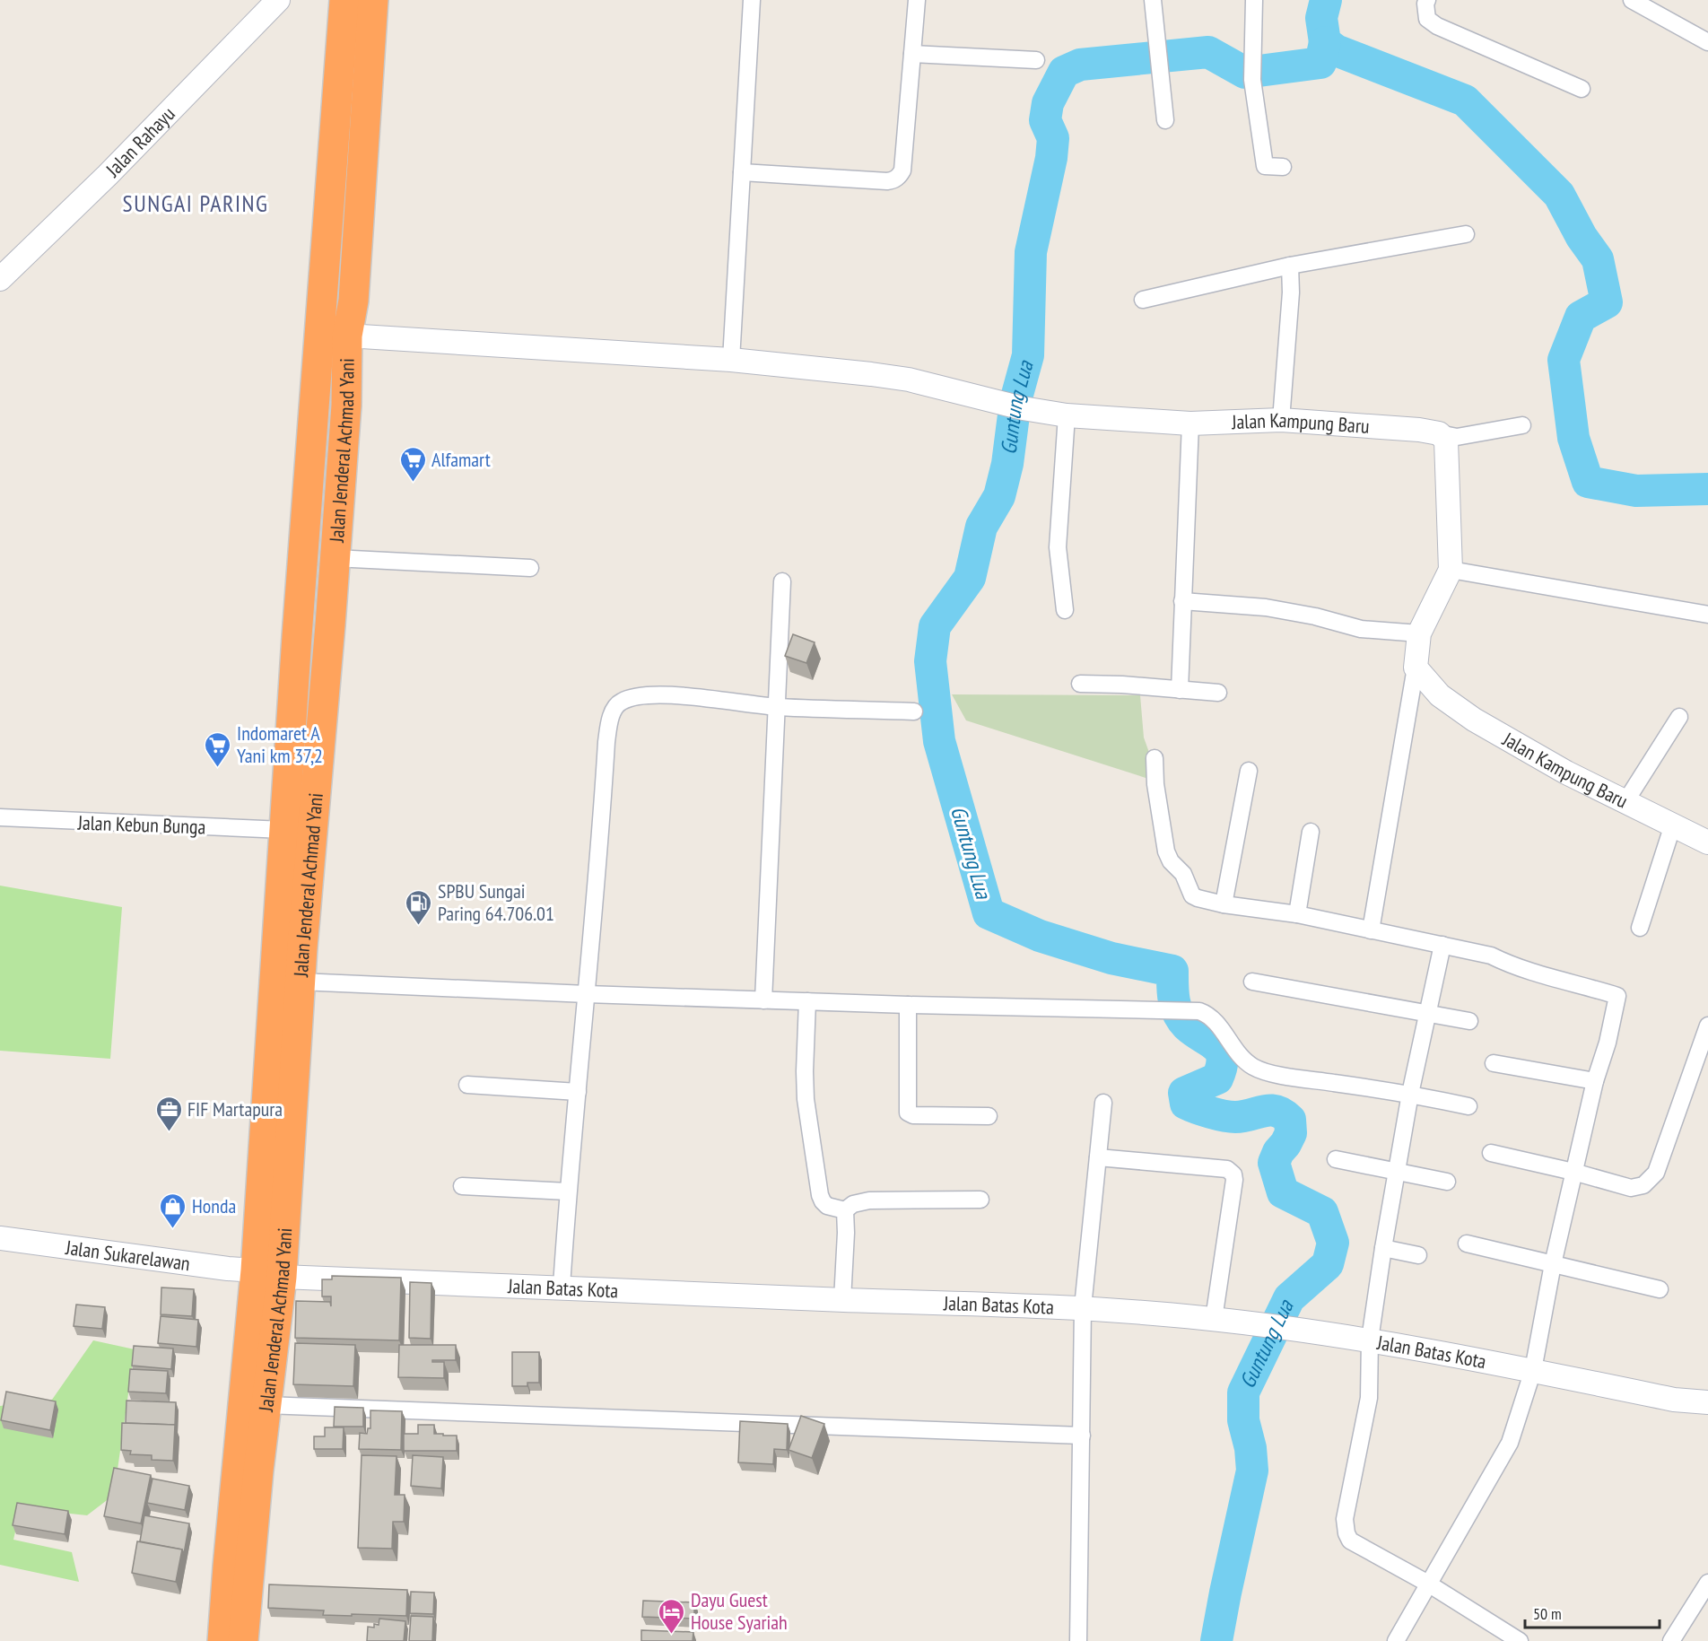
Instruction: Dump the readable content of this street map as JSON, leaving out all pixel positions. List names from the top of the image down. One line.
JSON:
{"streets":{"highway":["Jalan Jenderal Achmad Yani"],"street":["Jalan Rahayu","Jalan Kampung Baru","Jalan Kebun Bunga","Jalan Sukarelawan","Jalan Batas Kota"]},"crossings":[["Jalan Kampung Baru","Jalan Jenderal Achmad Yani"],["Jalan Jenderal Achmad Yani","Jalan Kebun Bunga"],["Jalan Jenderal Achmad Yani","Jalan Sukarelawan"],["Jalan Jenderal Achmad Yani","Jalan Batas Kota"],["Jalan Sukarelawan","Jalan Batas Kota"]],"districts":["SUNGAI PARING"],"water":["Guntung Lua"],"places":{"supermarket":["Alfamart","Indomaret A Yani km 37,2"],"fuel station":["SPBU Sungai Paring 64.706.01"],"office":["FIF Martapura"],"shop":["Honda"],"hotel":["Dayu Guest House Syariah"]},"scale_bar":"50 m"}
